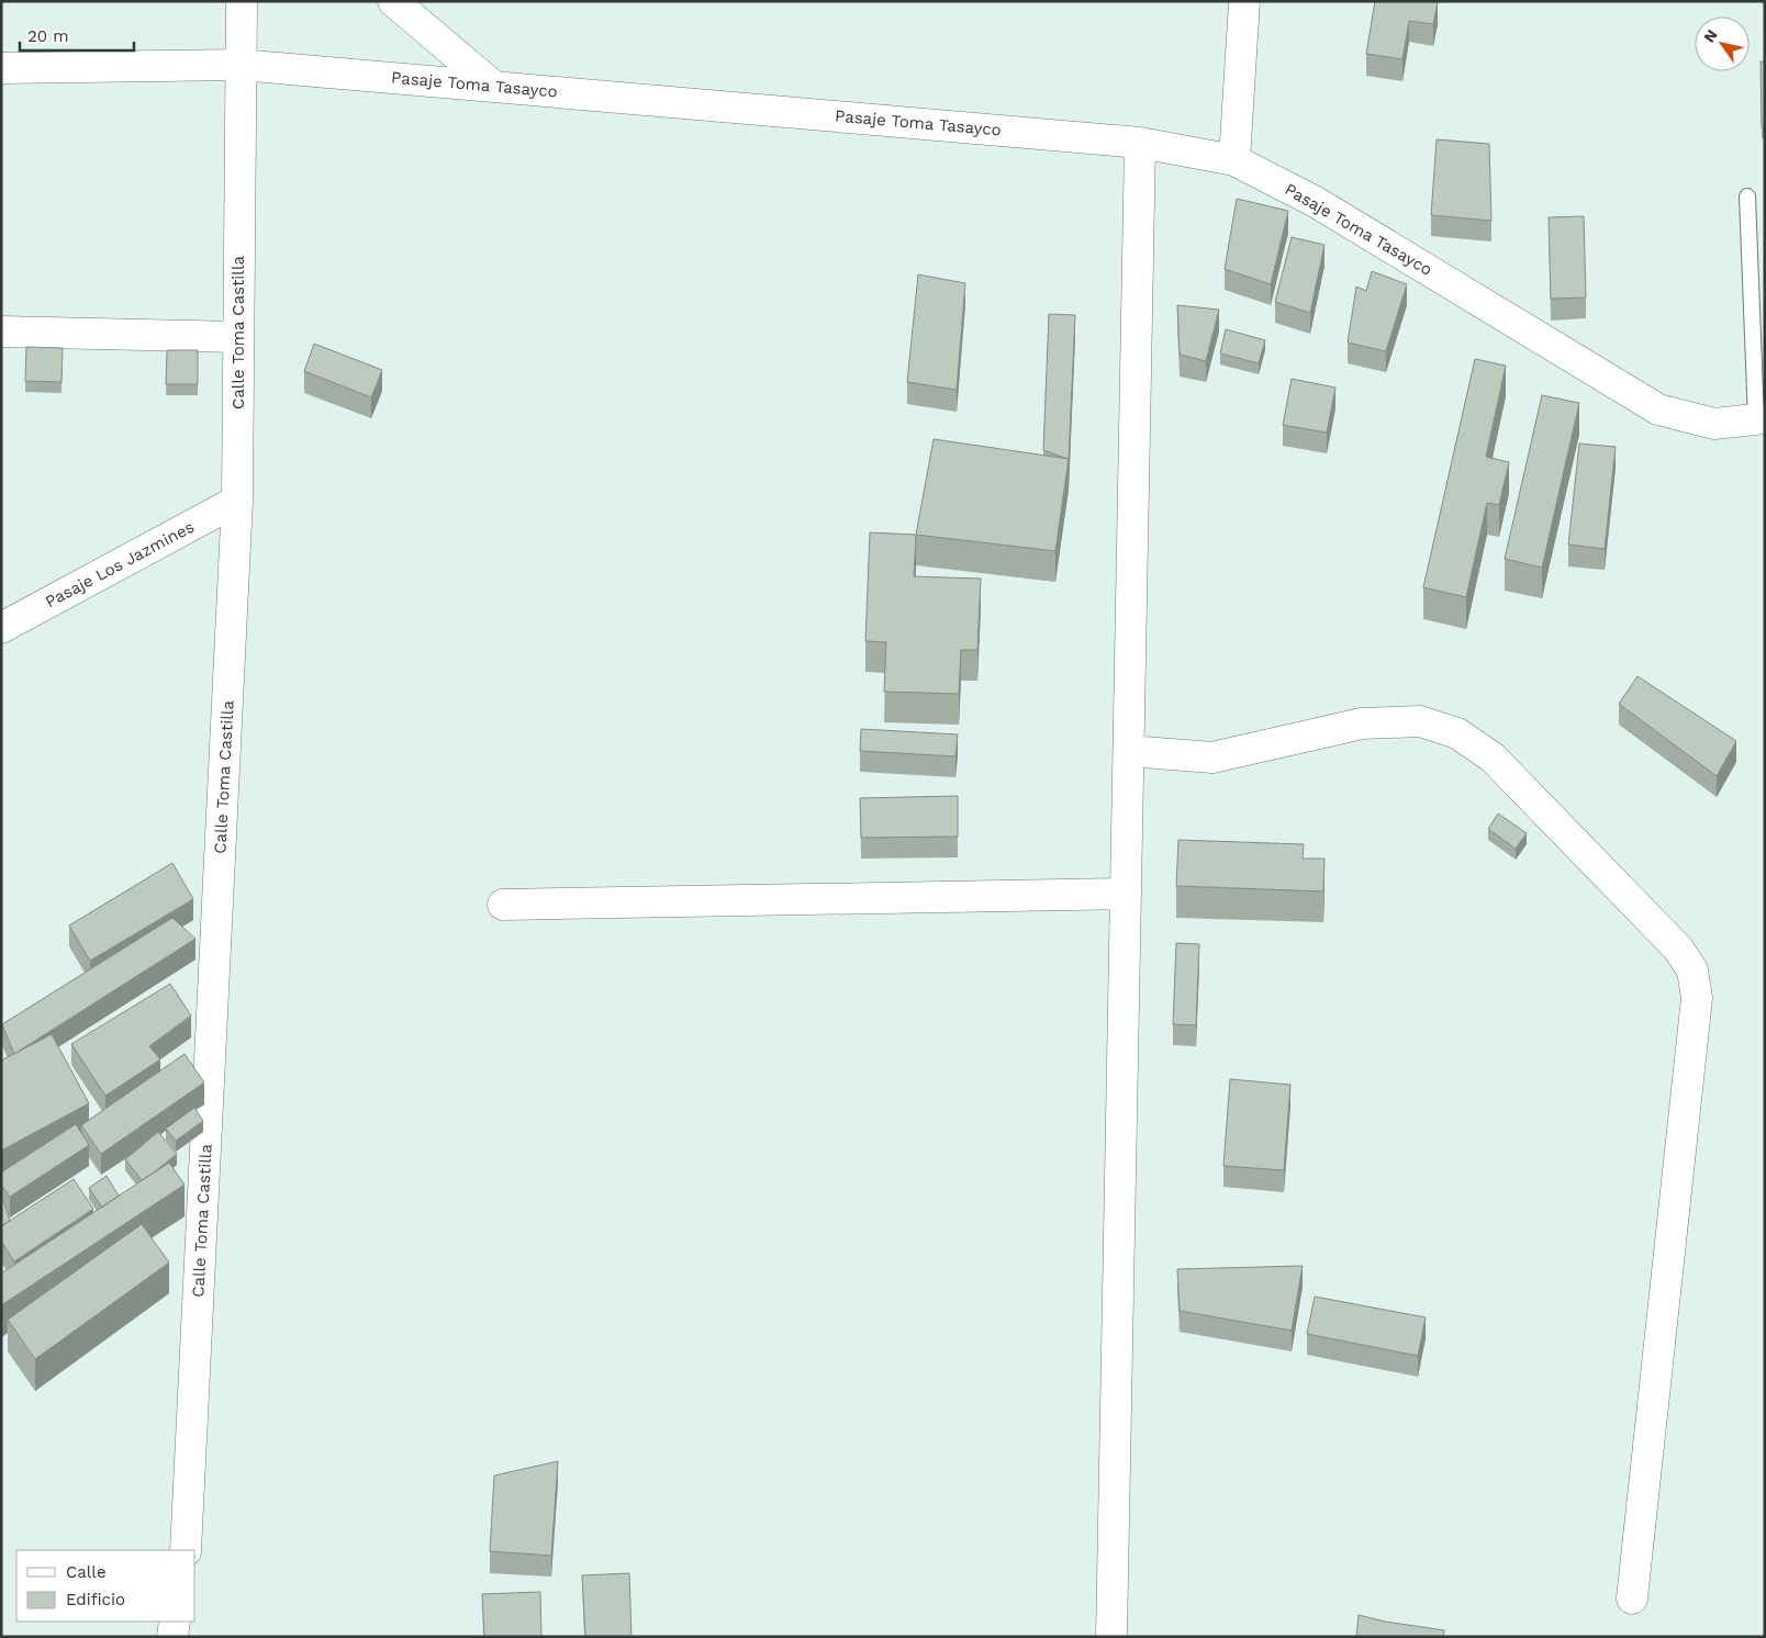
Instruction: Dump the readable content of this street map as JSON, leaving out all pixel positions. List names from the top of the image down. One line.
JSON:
{"streets":{"street":["Pasaje Toma Tasayco","Calle Toma Castilla","Pasaje Los Jazmines"]},"crossings":[["Pasaje Toma Tasayco","Calle Toma Castilla"],["Calle Toma Castilla","Pasaje Los Jazmines"]],"legend":["Calle","Edificio"],"scale_bar":"20 m","north":"top left"}
